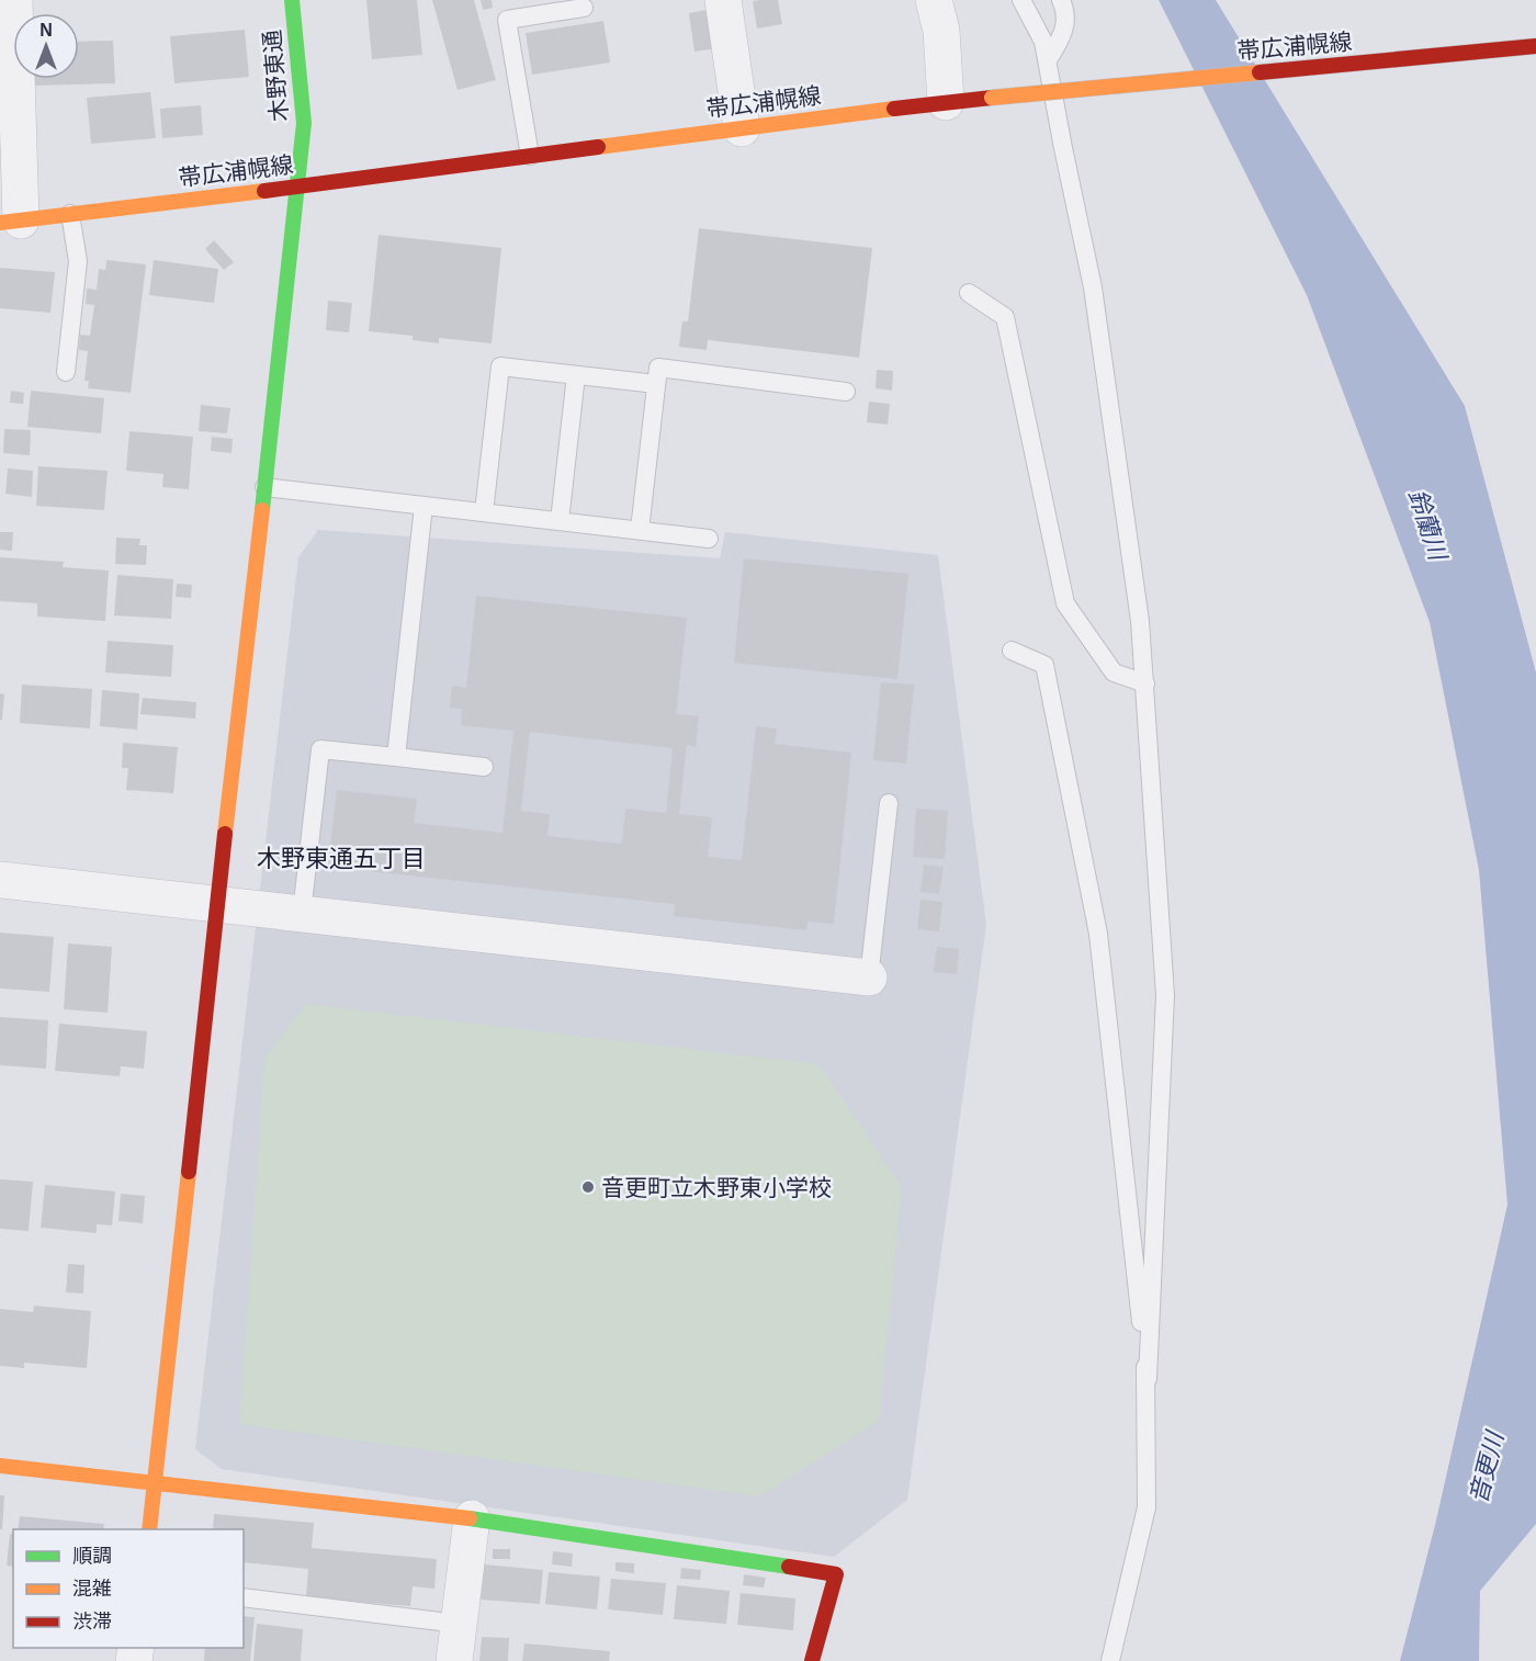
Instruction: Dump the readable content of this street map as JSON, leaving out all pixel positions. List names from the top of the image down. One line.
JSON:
{"streets":{"street":["帯広浦幌線","木野東通"]},"crossings":[["帯広浦幌線","木野東通"]],"districts":["木野東通五丁目"],"water":["鈴蘭川","音更川"],"places":["音更町立木野東小学校"],"legend":["順調","混雑","渋滞"],"north":"top"}
